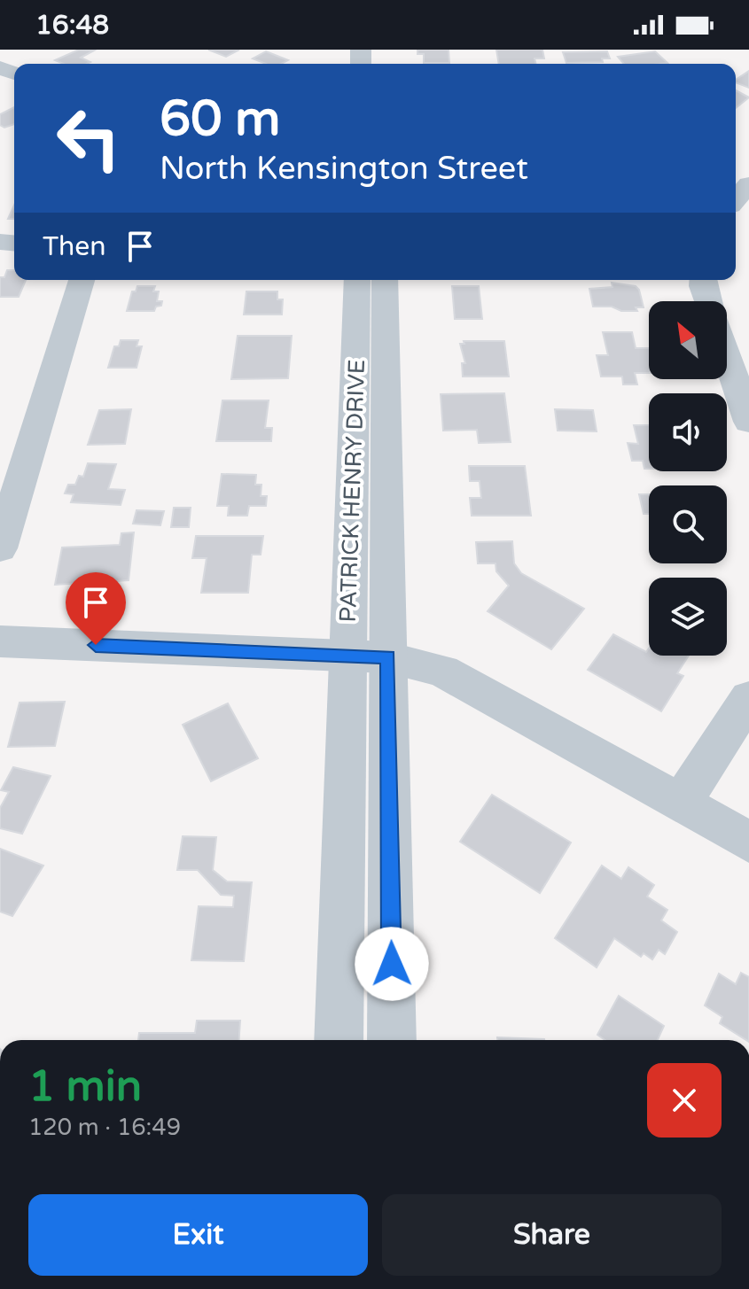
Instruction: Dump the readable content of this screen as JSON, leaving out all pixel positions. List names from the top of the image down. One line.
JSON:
{"streets":{"street":["PATRICK HENRY DRIVE"]},"north":"top left","page":{"status":"16:48","turn":["60 m","North Kensington Street"],"then":"Then","heading":["1 min","120 m · 16:49"],"buttons":["Exit","Share"]}}
